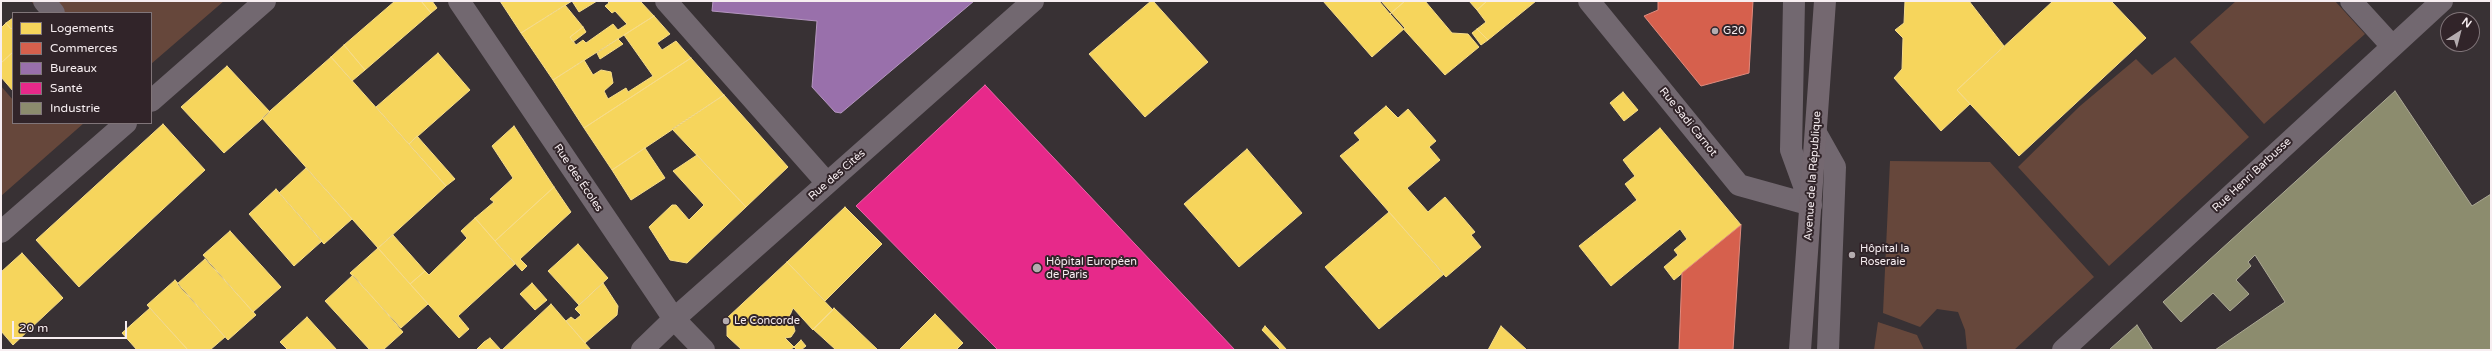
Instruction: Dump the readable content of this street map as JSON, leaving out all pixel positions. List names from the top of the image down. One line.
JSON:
{"streets":{"main road":["Avenue de la République"],"street":["Rue Sadi Carnot","Rue des Cités","Rue Henri Barbusse","Rue des Écoles"]},"crossings":[["Rue Sadi Carnot","Avenue de la République"],["Rue des Cités","Rue des Écoles"]],"places":["G20","Hôpital la Roseraie","Hôpital Européen de Paris","Le Concorde"],"legend":["Logements","Commerces","Bureaux","Santé","Industrie"],"scale_bar":"20 m","north":"top right"}
